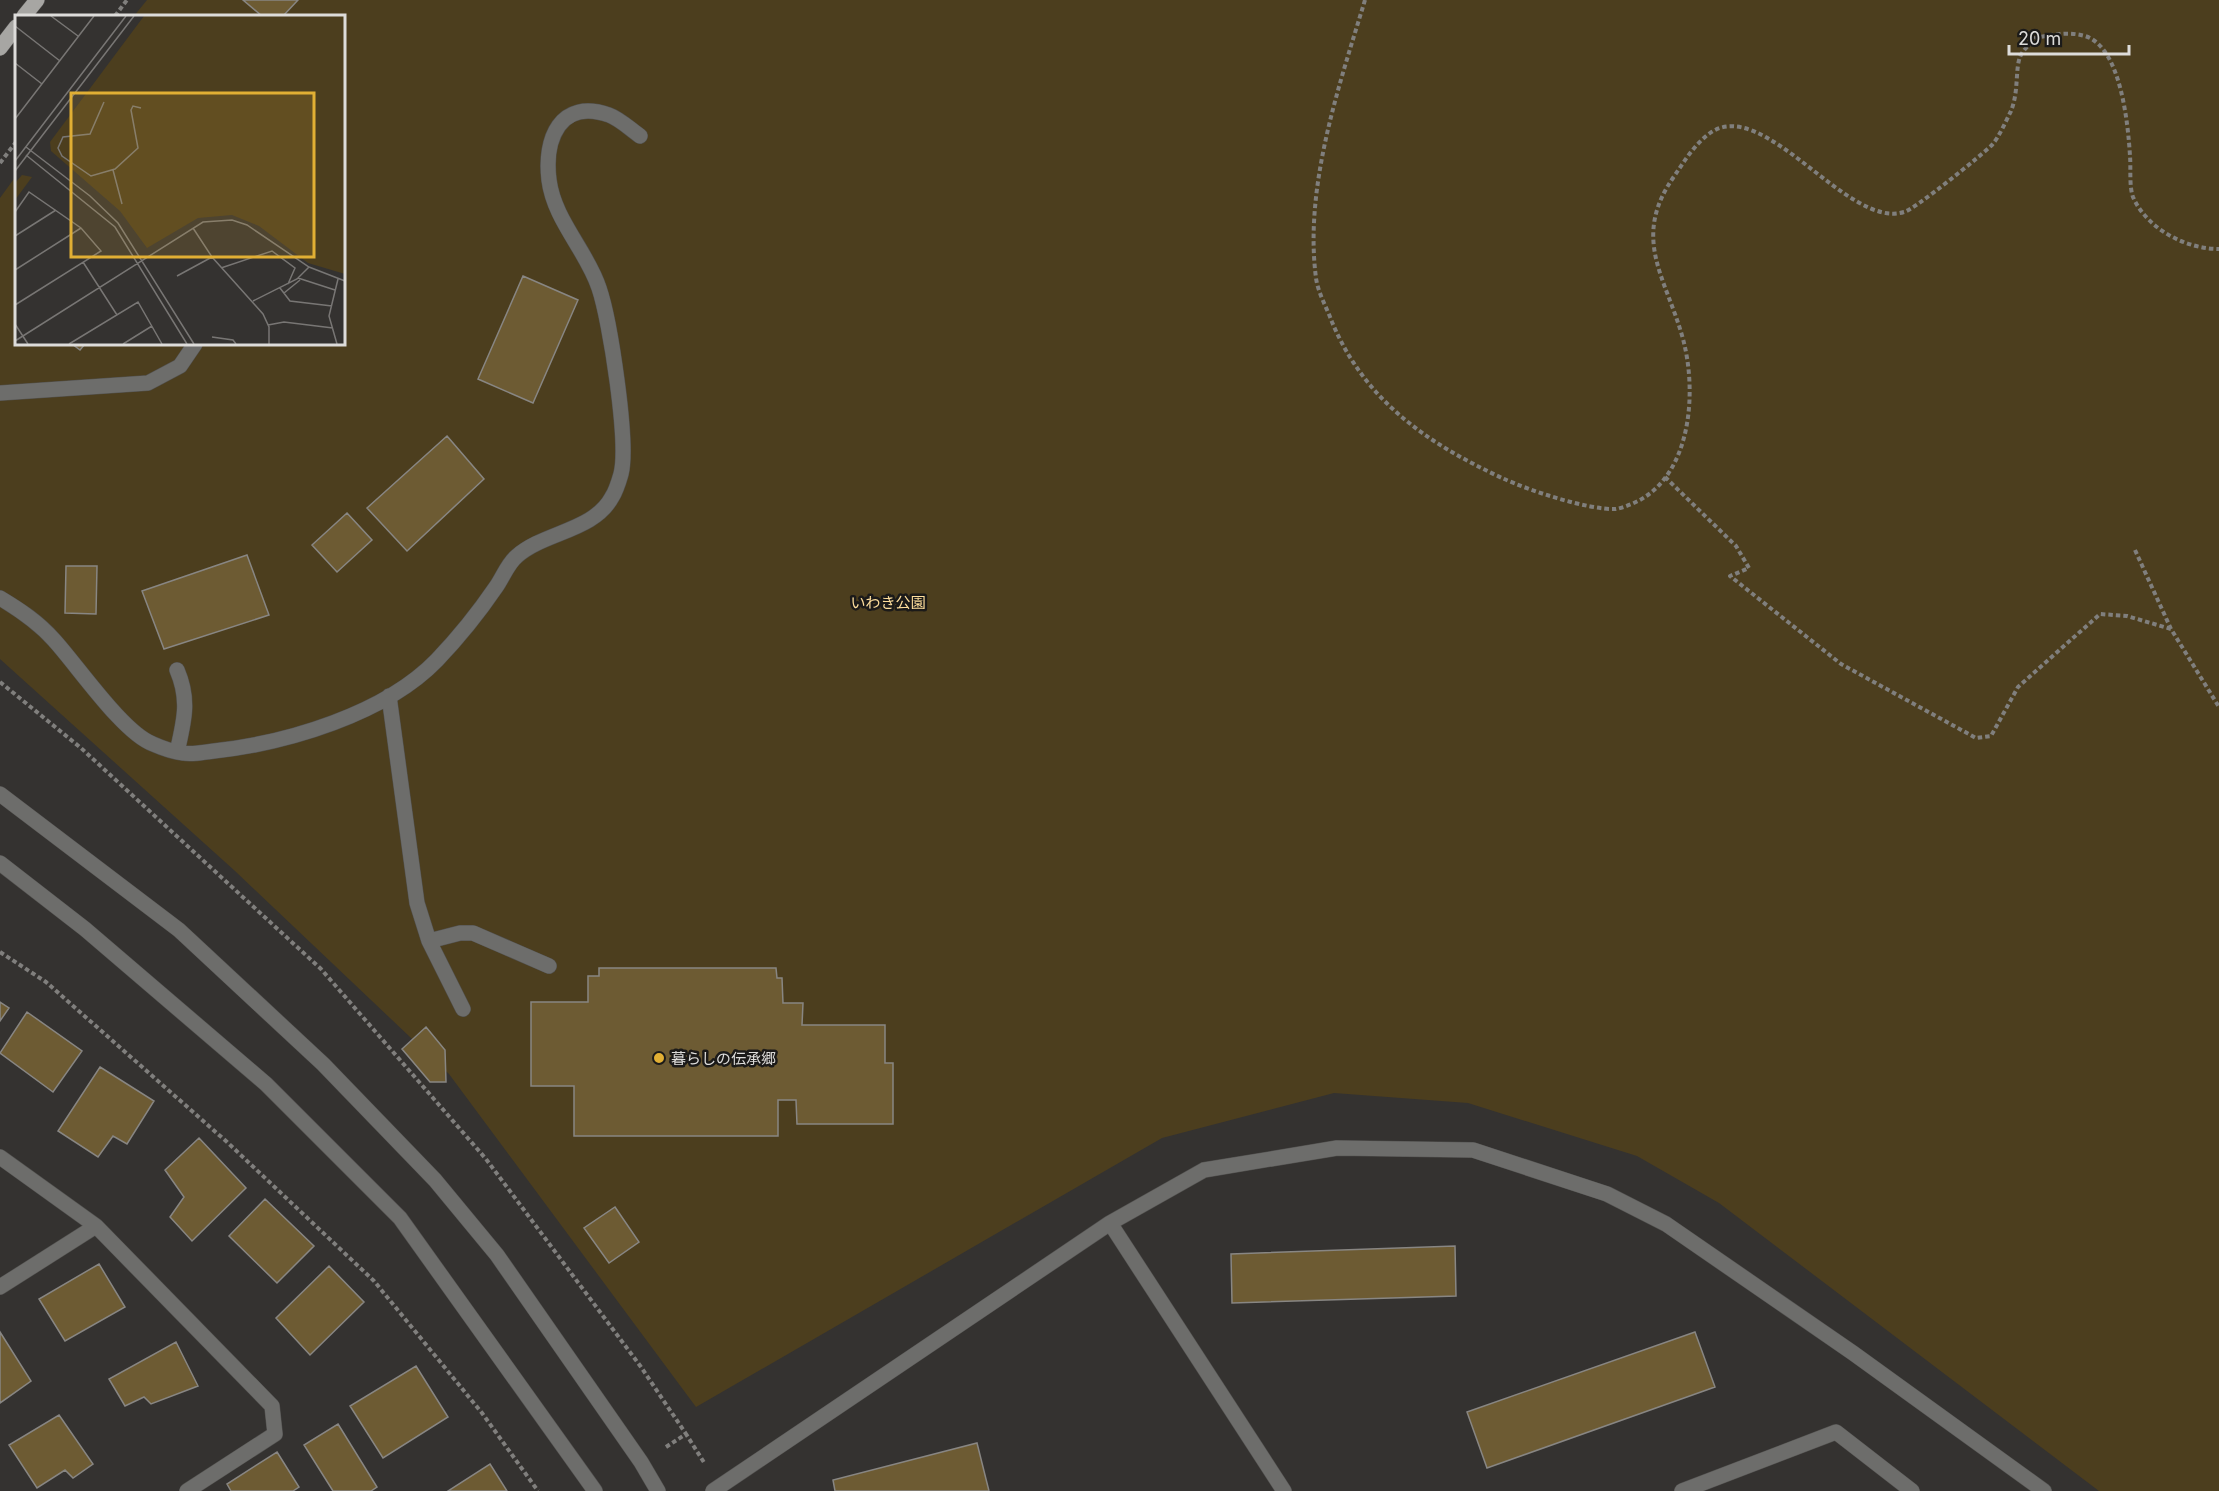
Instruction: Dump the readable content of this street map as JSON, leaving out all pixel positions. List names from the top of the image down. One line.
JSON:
{"parks":["いわき公園"],"places":["暮らしの伝承郷"],"scale_bar":"20 m"}
